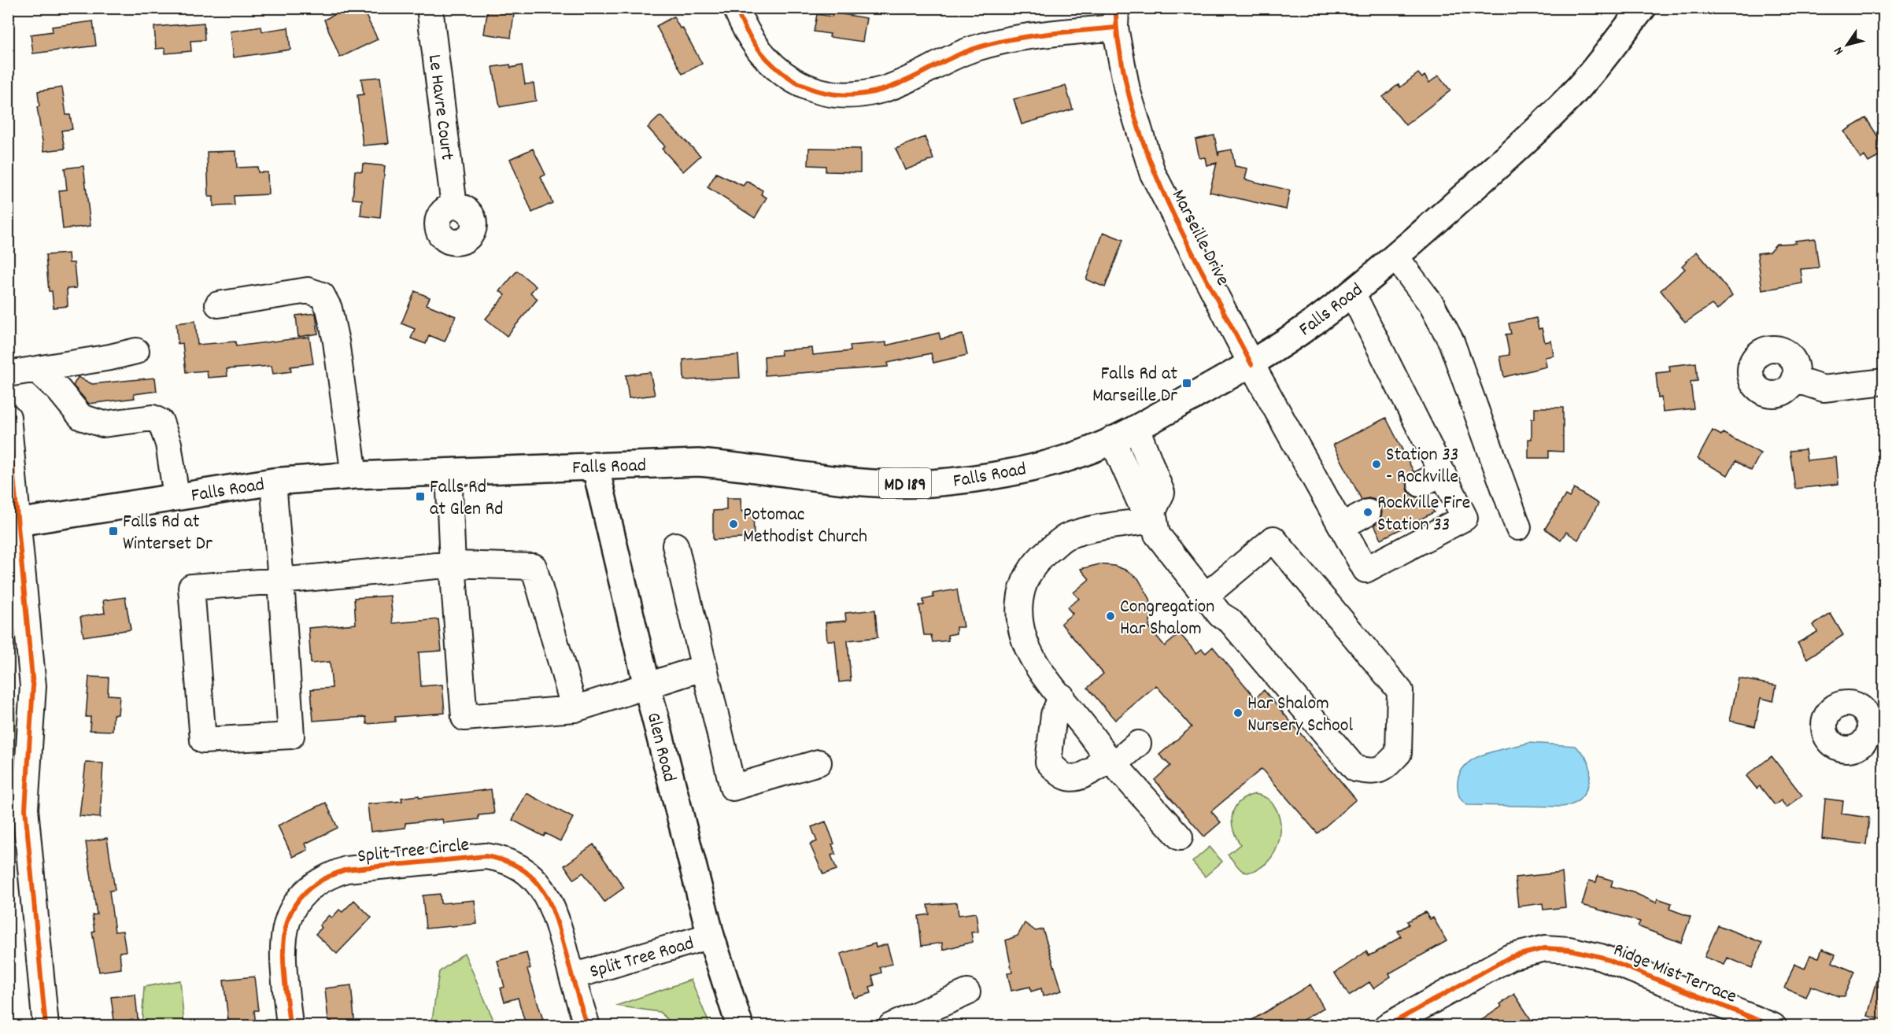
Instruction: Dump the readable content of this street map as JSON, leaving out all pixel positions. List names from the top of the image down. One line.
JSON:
{"streets":{"main road":["Falls Road","MD 189","Glen Road"],"street":["Le Havre Court","Marseille Drive","Split Tree Circle","Split Tree Road","Ridge Mist Terrace"]},"crossings":[["Marseille Drive","Falls Road"],["Falls Road","Glen Road"],["Glen Road","Split Tree Road"],["Split Tree Circle","Split Tree Road"]],"places":{"transit":["Falls Rd at Marseille Dr","Falls Rd at Glen Rd","Falls Rd at Winterset Dr"],"other":["Station 33 - Rockville","Rockville Fire Station 33","Potomac Methodist Church","Congregation Har Shalom","Har Shalom Nursery School"]},"north":"bottom left"}
